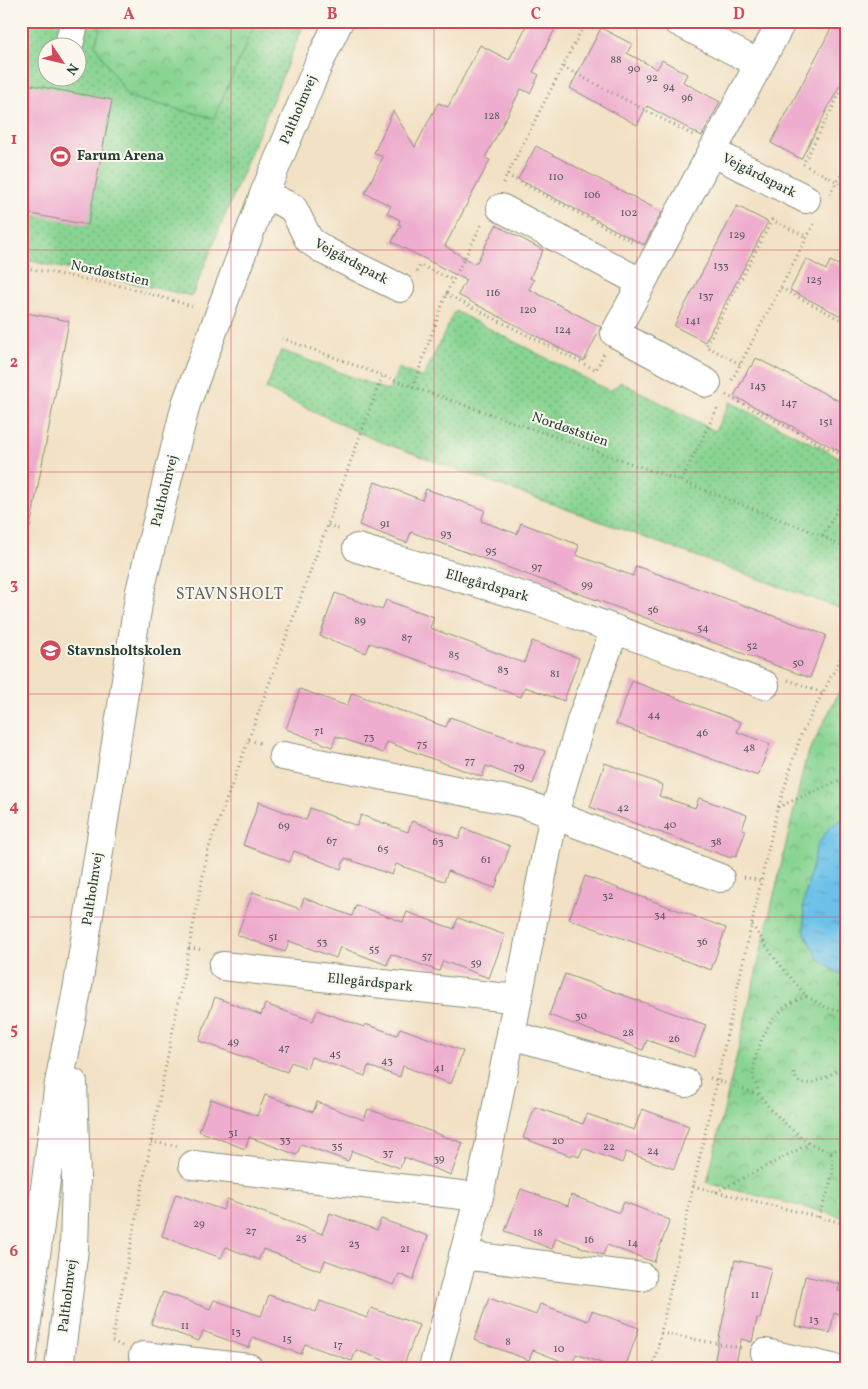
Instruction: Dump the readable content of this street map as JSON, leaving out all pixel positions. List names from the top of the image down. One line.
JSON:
{"streets":{"street":["Paltholmvej","Vejgårdspark","Ellegårdspark"],"path":["Nordøststien"]},"crossings":[["Paltholmvej","Vejgårdspark"]],"districts":["STAVNSHOLT"],"places":{"sports":["Farum Arena"],"school or university":["Stavnsholtskolen"]},"house_numbers":["88","90","92","94","96","128","110","106","102","129","133","125","116","137","120","141","124","143","147","151","91","93","95","97","99","56","89","54","87","52","85","50","83","81","44","71","46","73","75","48","77","79","42","40","69","67","63","38","65","61","32","34","51","53","36","55","57","59","30","28","26","49","47","45","43","41","31","33","20","35","22","24","37","39","29","27","18","25","16","14","23","21","11","13","11","13","15","8","17","10"],"north":"bottom right","grid":{"columns":["A","B","C","D"],"rows":["1","2","3","4","5","6"]}}
